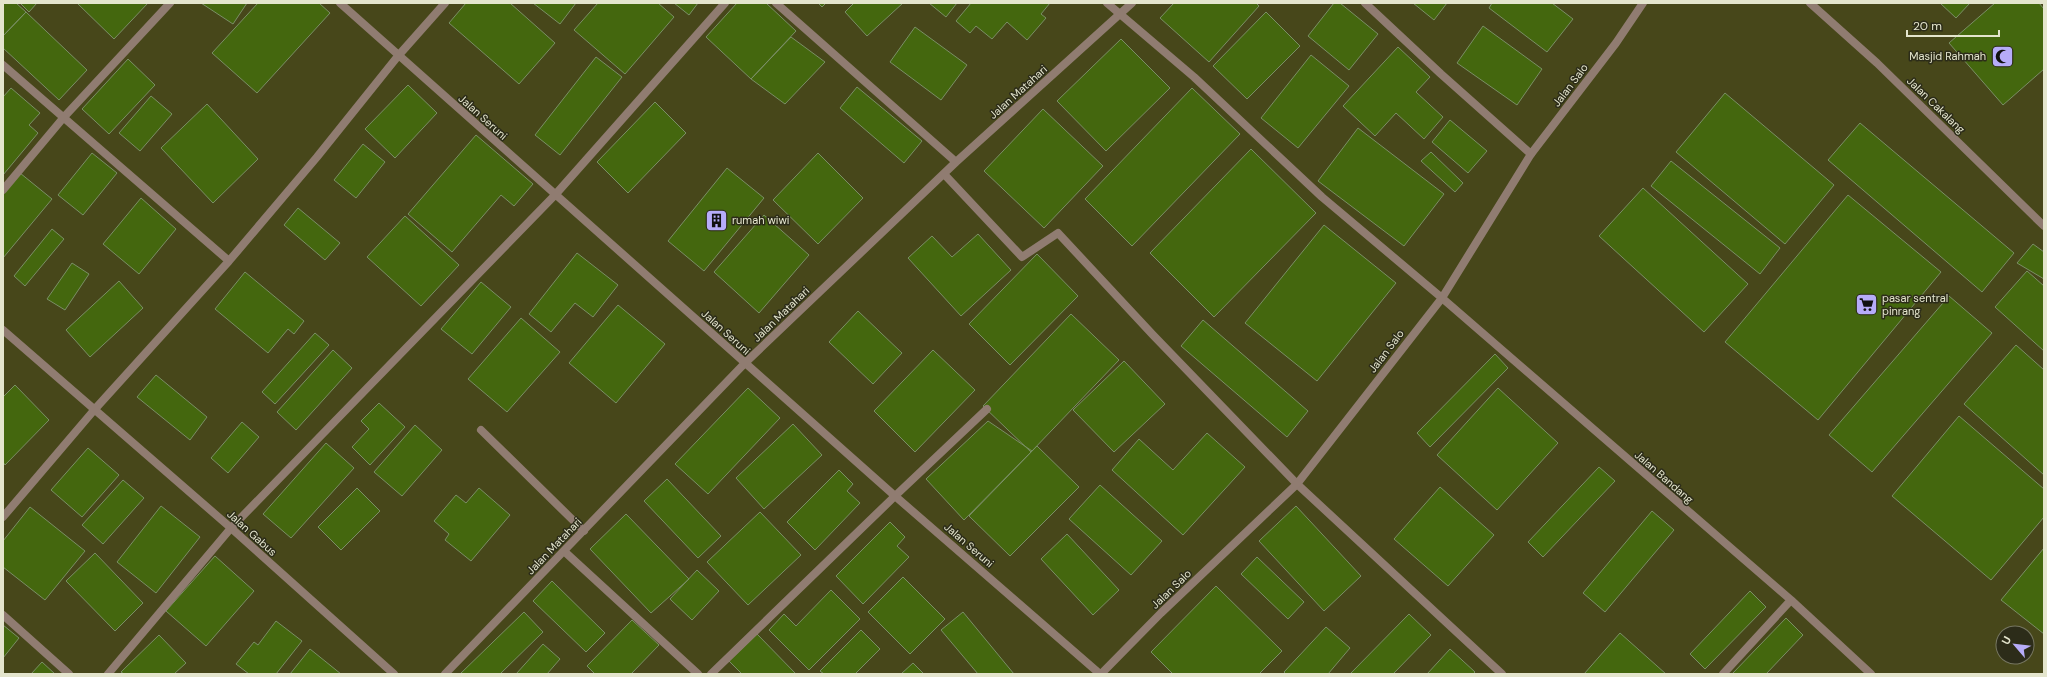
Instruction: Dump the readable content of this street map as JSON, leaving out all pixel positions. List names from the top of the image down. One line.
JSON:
{"streets":{"street":["Jalan Salo","Jalan Matahari","Jalan Cakalang","Jalan Seruni","Jalan Bandang","Jalan Gabus"]},"crossings":[["Jalan Salo","Jalan Seruni"],["Jalan Salo","Jalan Bandang"],["Jalan Matahari","Jalan Seruni"],["Jalan Matahari","Jalan Bandang"]],"places":{"mosque":["Masjid Rahmah"],"building":["rumah wiwi"],"supermarket":["pasar sentral pinrang"]},"scale_bar":"20 m","north":"top left"}
